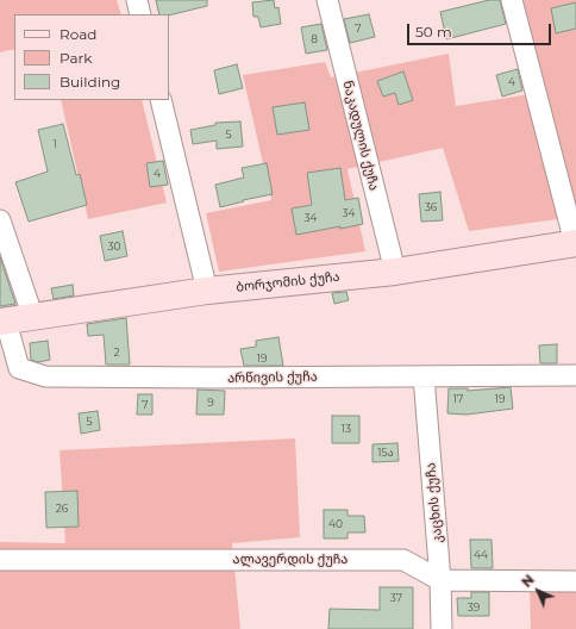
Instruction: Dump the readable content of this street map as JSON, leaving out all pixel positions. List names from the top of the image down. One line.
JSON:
{"streets":{"street":["ნაკადულის ქუჩა","ბორჯომის ქუჩა","არწივის ქუჩა","კაცხის ქუჩა","ალავერდის ქუჩა"]},"crossings":[["ნაკადულის ქუჩა","ბორჯომის ქუჩა"],["ბორჯომის ქუჩა","არწივის ქუჩა"],["არწივის ქუჩა","კაცხის ქუჩა"],["კაცხის ქუჩა","ალავერდის ქუჩა"]],"house_numbers":["7","8","4","5","1","4","36","34","34","30","2","19","17","19","9","7","5","13","15ა","26","40","44","37","39"],"legend":["Road","Park","Building"],"scale_bar":"50 m","north":"top left"}
